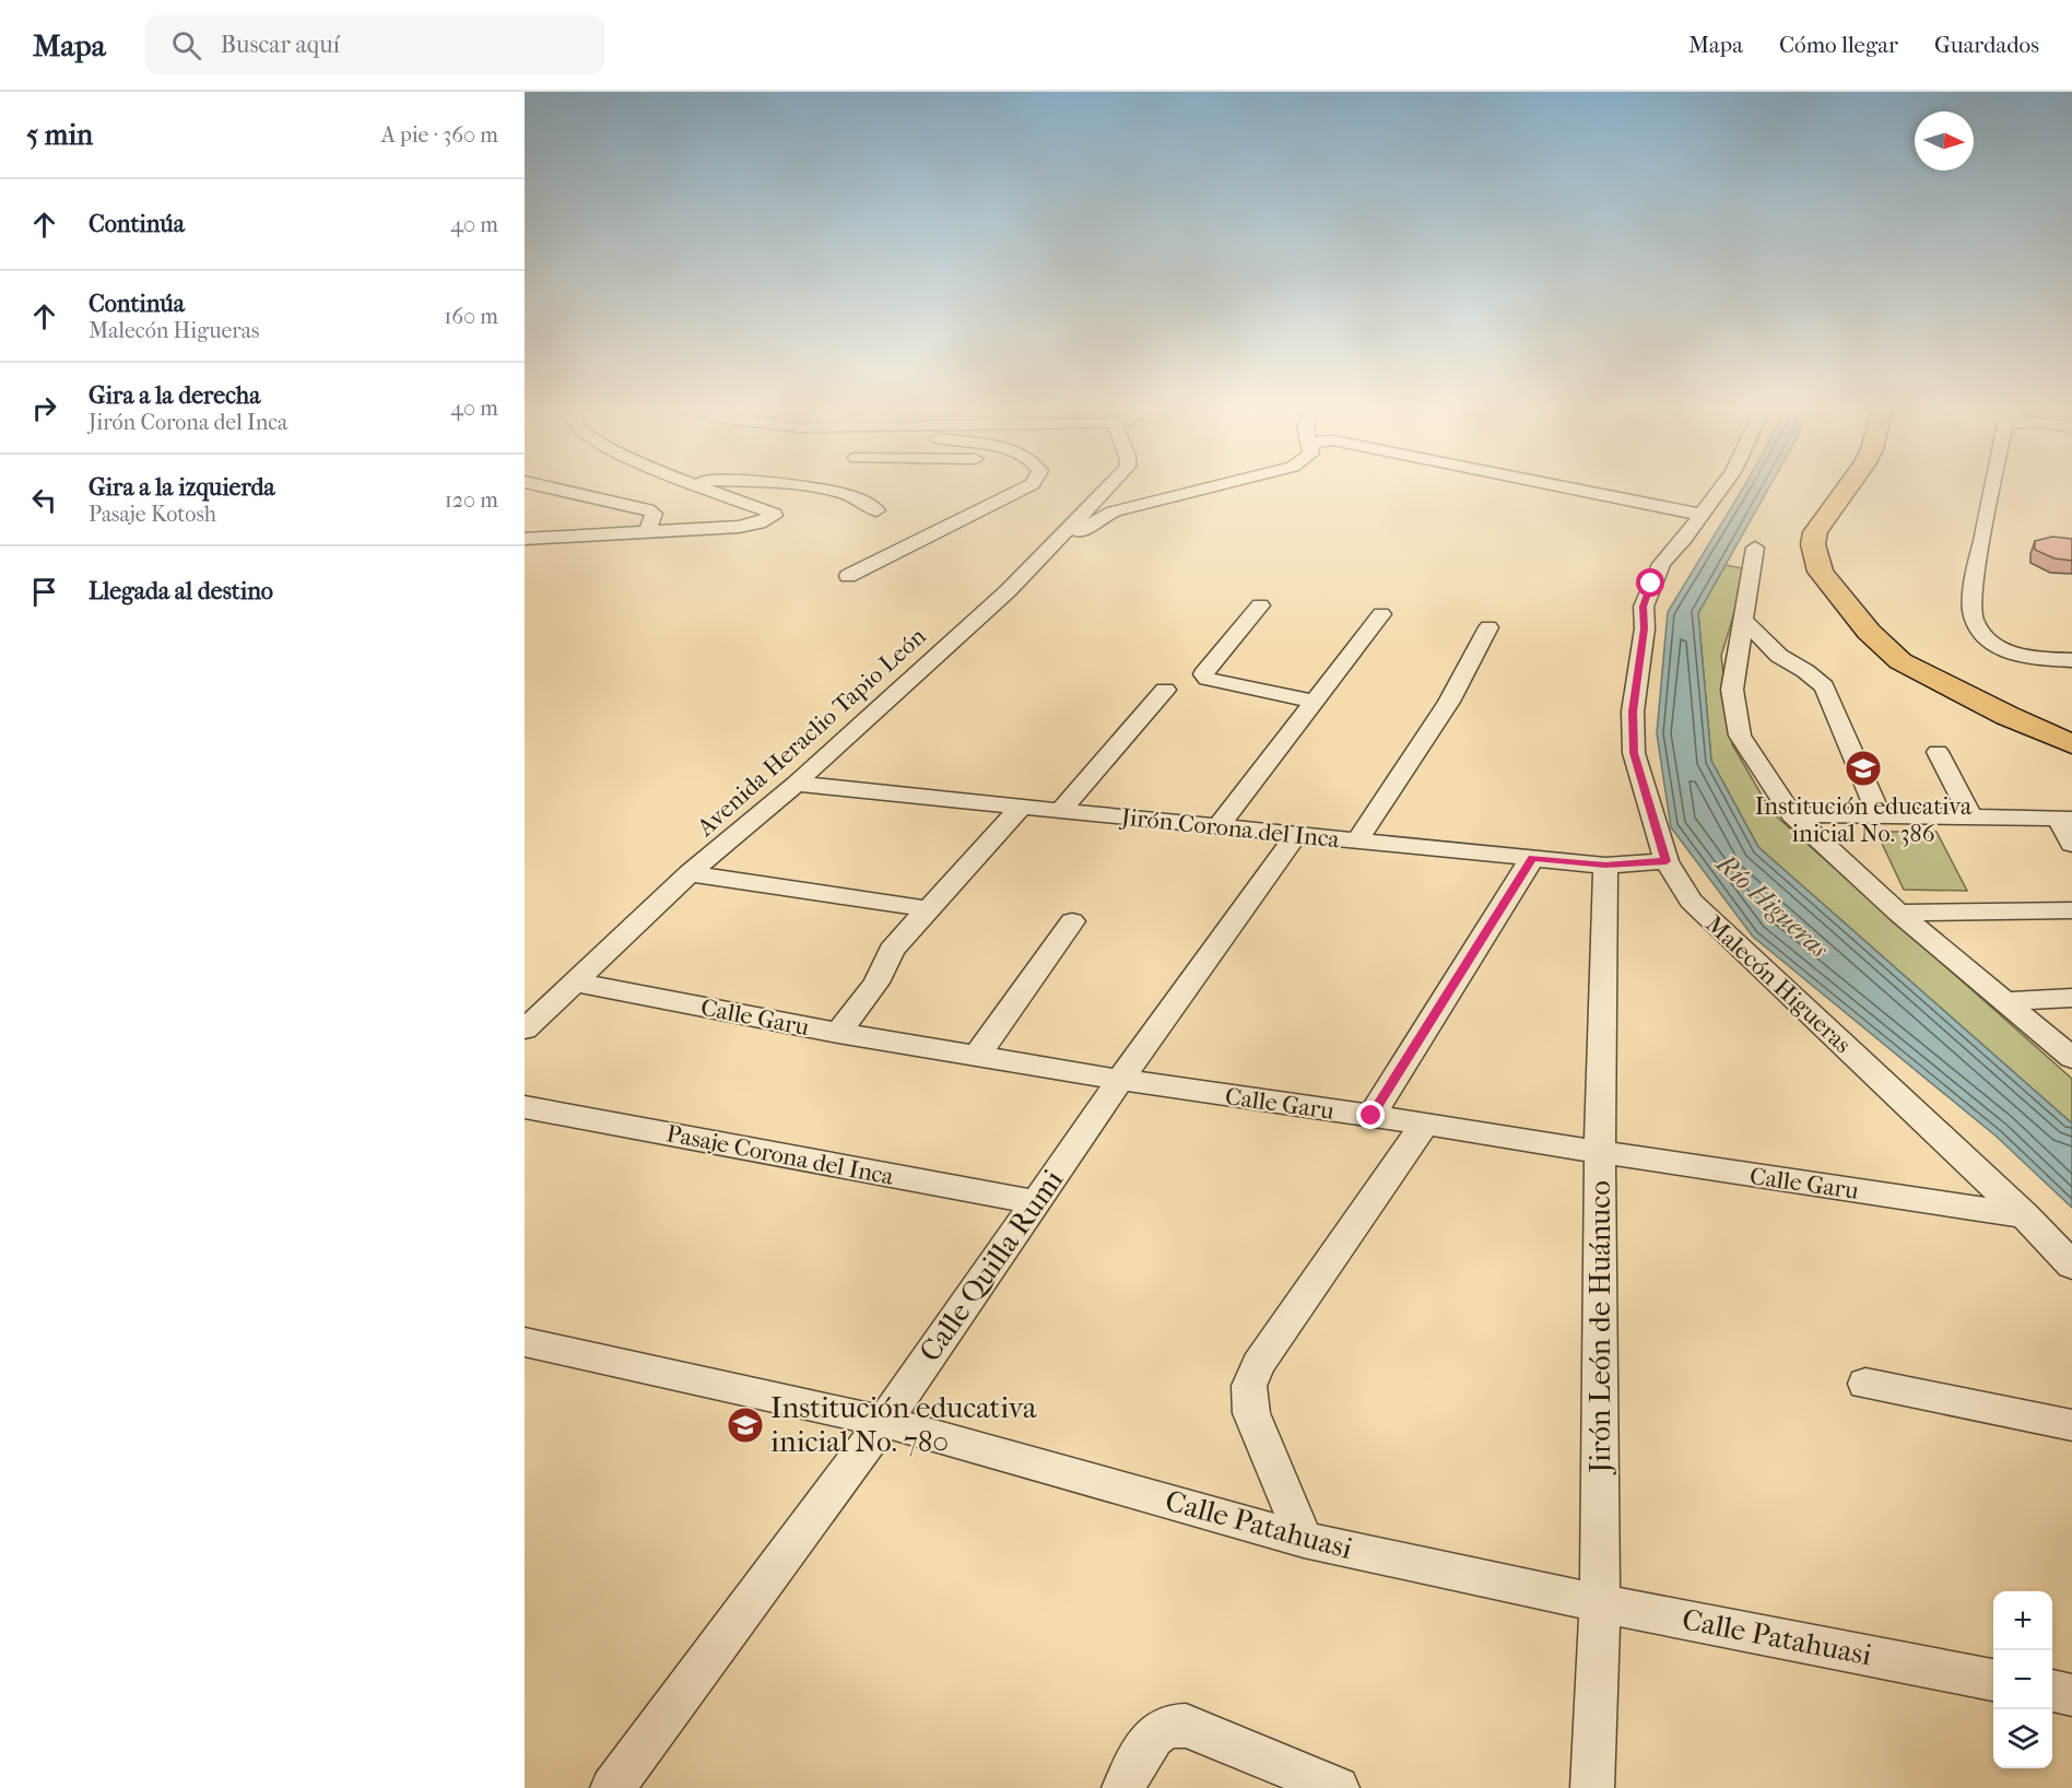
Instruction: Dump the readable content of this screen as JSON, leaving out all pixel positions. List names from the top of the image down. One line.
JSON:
{"streets":{"street":["Avenida Heraclio Tapio León","Jirón Corona del Inca","Malecón Higueras","Calle Garu","Pasaje Corona del Inca","Calle Quilla Rumi","Jirón León de Huánuco","Calle Patahuasi"]},"crossings":[["Avenida Heraclio Tapio León","Jirón Corona del Inca"],["Avenida Heraclio Tapio León","Calle Garu"],["Jirón Corona del Inca","Malecón Higueras"],["Jirón Corona del Inca","Calle Quilla Rumi"],["Jirón Corona del Inca","Jirón León de Huánuco"],["Malecón Higueras","Calle Garu"],["Calle Garu","Calle Quilla Rumi"],["Calle Garu","Jirón León de Huánuco"],["Pasaje Corona del Inca","Calle Quilla Rumi"],["Calle Quilla Rumi","Calle Patahuasi"],["Jirón León de Huánuco","Calle Patahuasi"]],"water":["Río Higueras"],"places":{"school or university":["Institución educativa inicial No. 386","Institución educativa inicial No. 780"]},"north":"right","page":{"header":"Mapa","search":"Buscar aquí","nav":["Mapa","Cómo llegar","Guardados"],"heading":["5 min","A pie · 360 m"],"list":[["Continúa","40 m"],["Continúa","Malecón Higueras","160 m"],["Gira a la derecha","Jirón Corona del Inca","40 m"],["Gira a la izquierda","Pasaje Kotosh","120 m"],"Llegada al destino"],"map_buttons":["+","−"]}}
